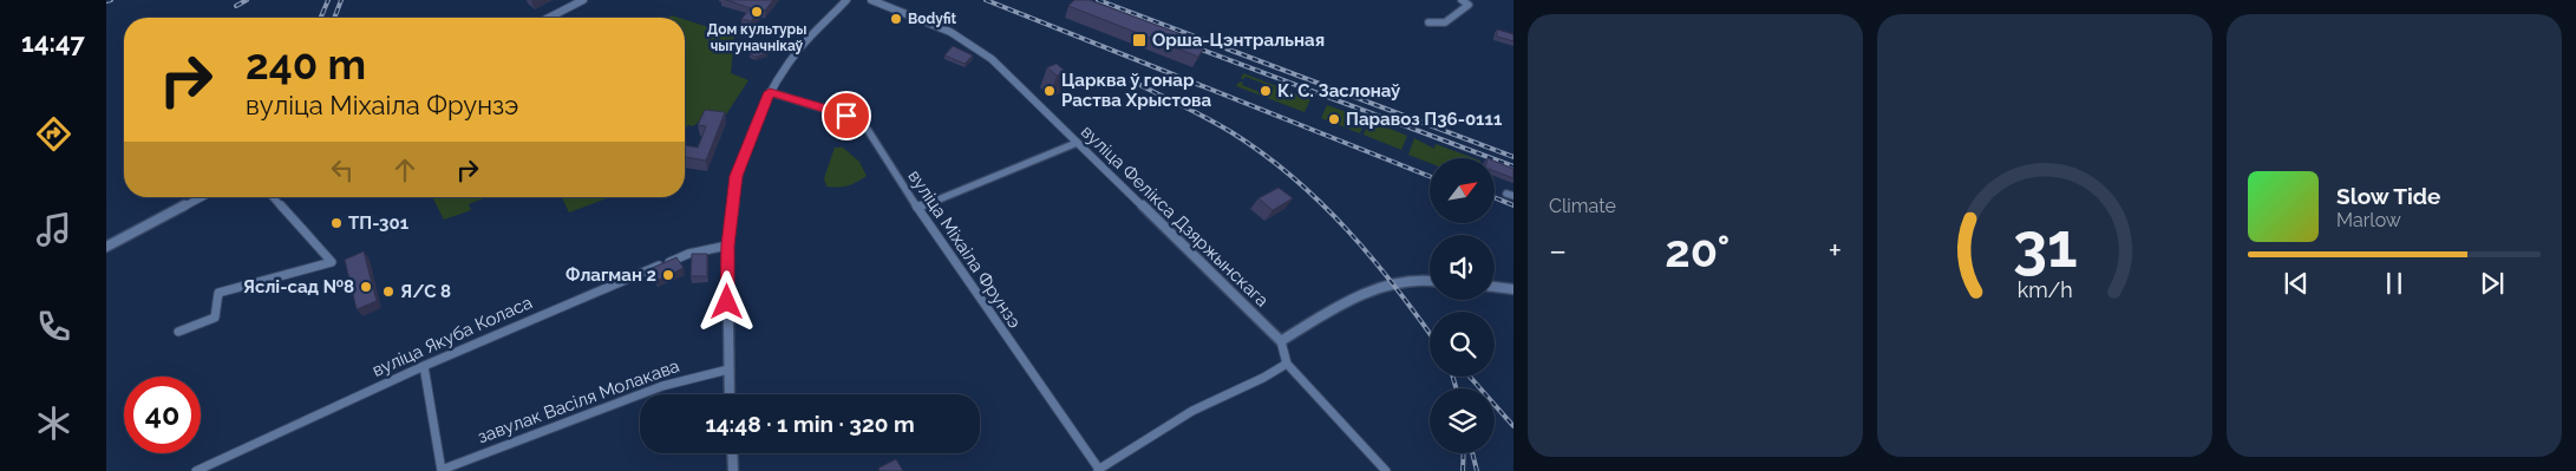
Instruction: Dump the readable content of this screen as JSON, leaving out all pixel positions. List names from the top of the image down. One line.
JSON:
{"streets":{"street":["вуліца Фелікса Дзяржынскага","вуліца Міхаіла Фрунзэ","вуліца Якуба Коласа","завулак Васіля Молакава"]},"places":{"other":["Дом культуры чыгуначнікаў","Bodyfit","Царква ў гонар Раства Хрыстова","К. С. Заслонаў","Паравоз П36-0111","ТП-301","Флагман 2","Яслі-сад №8","Я/С 8"],"transit":["Орша-Цэнтральная"]},"north":"top right","page":{"tabs":"14:47","tile":"Climate","turn":["240 m","вуліца Міхаіла Фрунзэ"],"song":["Slow Tide","Marlow"],"heat":["−","20°","+"],"limit":"40","trip":"14:48 · 1 min · 320 m","gauge":["31","km/h"]}}
